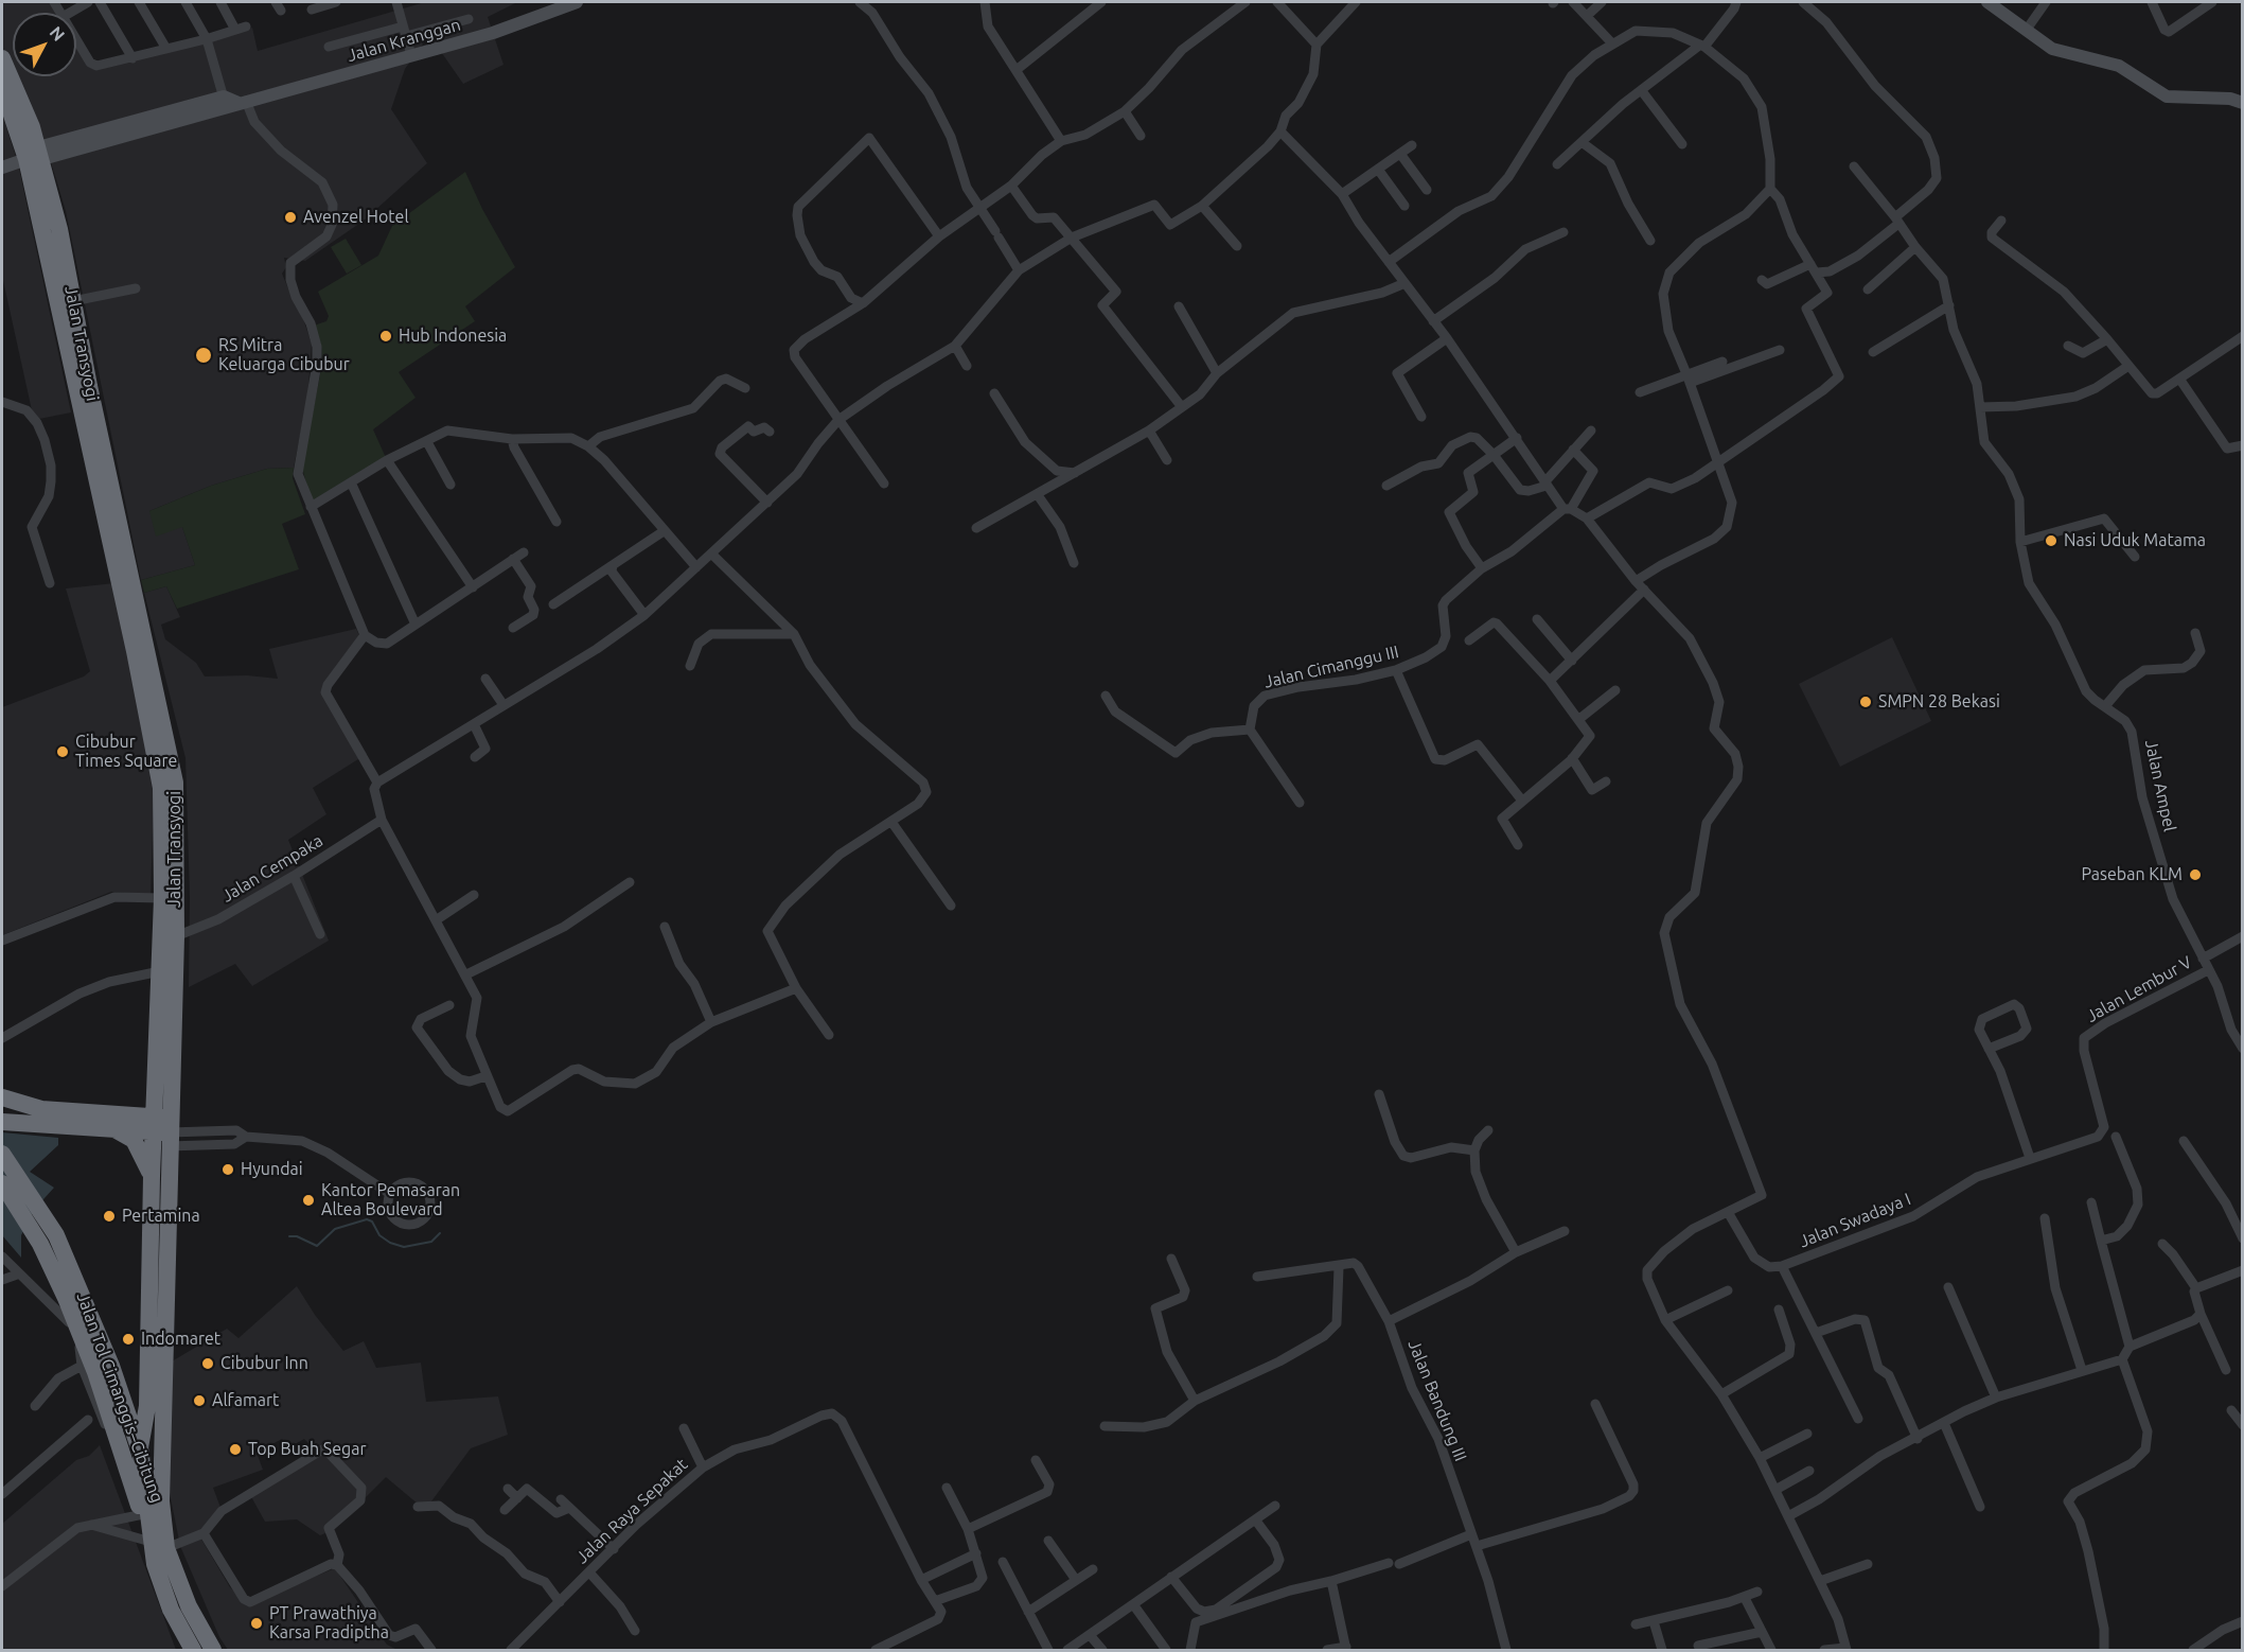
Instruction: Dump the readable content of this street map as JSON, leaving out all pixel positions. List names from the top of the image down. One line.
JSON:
{"streets":{"highway":["Jalan Transyogi","Jalan Tol Cimanggis–Cibitung"],"main road":["Jalan Kranggan"],"street":["Jalan Cimanggu III","Jalan Ampel","Jalan Cempaka","Jalan Lembur V","Jalan Swadaya I","Jalan Bandung III","Jalan Raya Sepakat"]},"crossings":[["Jalan Kranggan","Jalan Transyogi"],["Jalan Transyogi","Jalan Cempaka"],["Jalan Ampel","Jalan Lembur V"],["Jalan Lembur V","Jalan Swadaya I"]],"places":["Avenzel Hotel","Hub Indonesia","RS Mitra Keluarga Cibubur","Nasi Uduk Matama","SMPN 28 Bekasi","Cibubur Times Square","Paseban KLM","Hyundai","Kantor Pemasaran Altea Boulevard","Pertamina","Indomaret","Cibubur Inn","Alfamart","Top Buah Segar","PT Prawathiya Karsa Pradiptha"],"north":"top right"}
